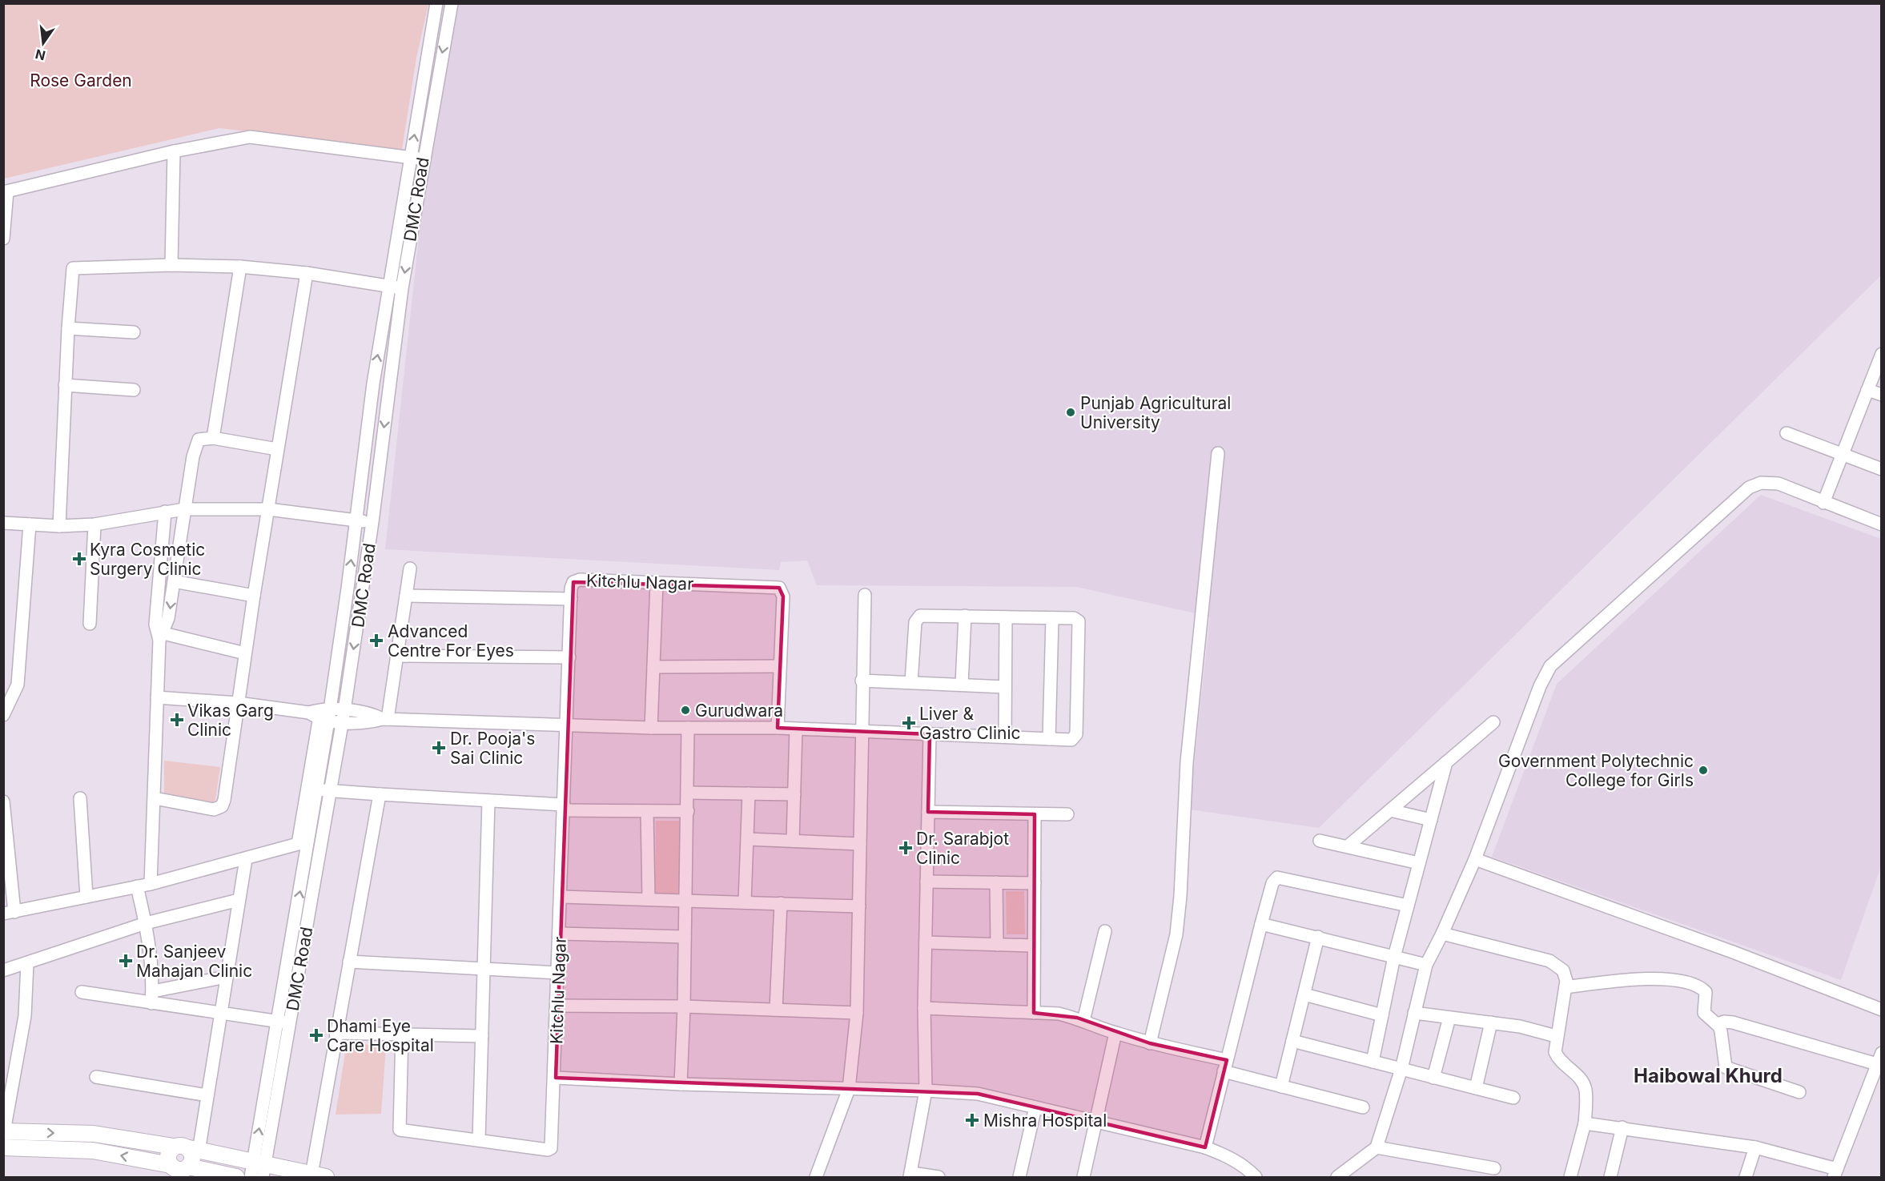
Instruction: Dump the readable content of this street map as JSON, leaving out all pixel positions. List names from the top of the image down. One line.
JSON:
{"streets":{"street":["DMC Road","Kitchlu Nagar"]},"districts":["Haibowal Khurd"],"parks":["Rose Garden"],"places":{"other":["Punjab Agricultural University","Gurudwara","Government Polytechnic College for Girls"],"health":["Kyra Cosmetic Surgery Clinic","Advanced Centre For Eyes","Vikas Garg Clinic","Liver & Gastro Clinic","Dr. Pooja's Sai Clinic","Dr. Sarabjot Clinic","Dr. Sanjeev Mahajan Clinic","Dhami Eye Care Hospital","Mishra Hospital"]},"north":"bottom"}
